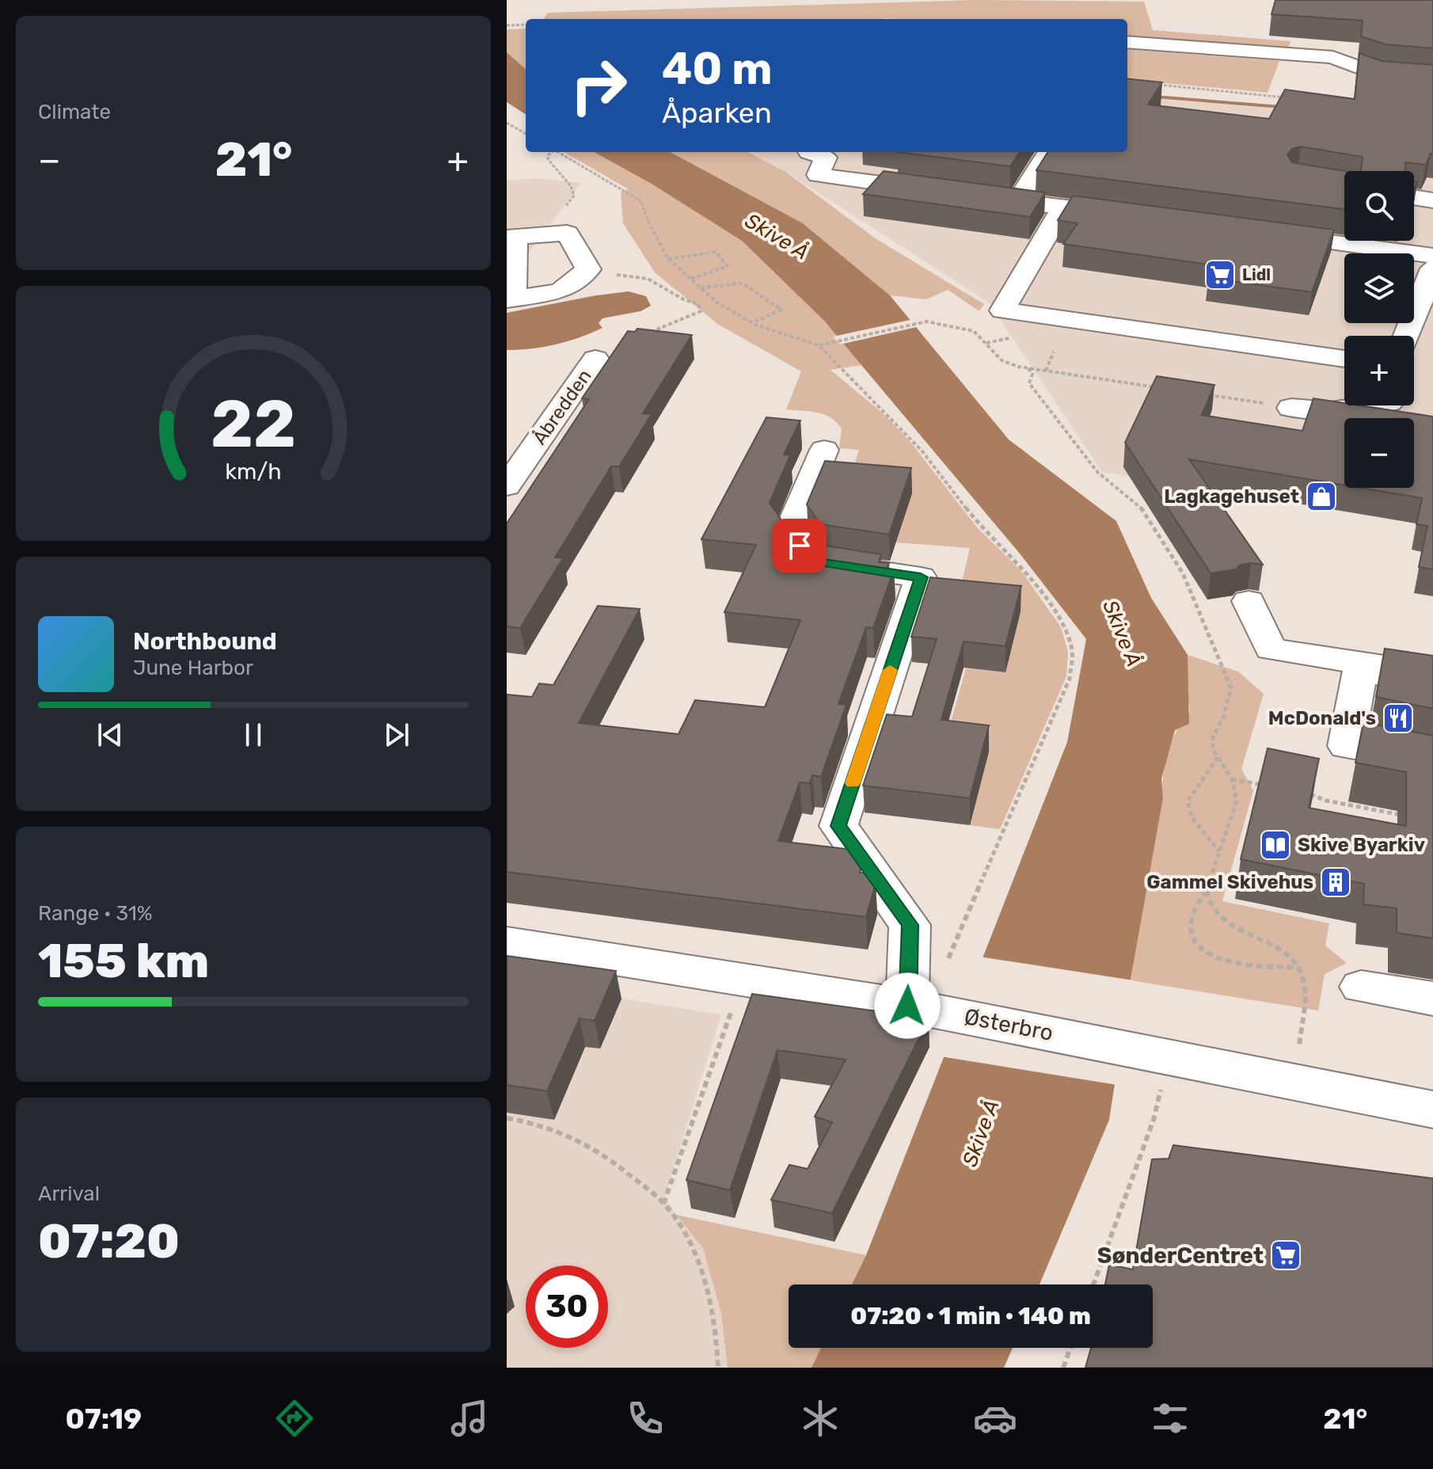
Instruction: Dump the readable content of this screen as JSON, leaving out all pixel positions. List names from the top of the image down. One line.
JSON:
{"streets":{"street":["Åbredden","Østerbro"]},"water":["Skive Å"],"places":{"supermarket":["Lidl","SønderCentret"],"shop":["Lagkagehuset"],"restaurant":["McDonald's"],"library":["Skive Byarkiv"],"building":["Gammel Skivehus"]},"page":{"tile":["Climate",["Range · 31%","155 km"],["Arrival","07:20"]],"turn":["40 m","Åparken"],"heat":["−","21°","+"],"map_buttons":["+","−"],"song":["Northbound","June Harbor"],"limit":"30","trip":"07:20 · 1 min · 140 m","tabs":["07:19","21°"],"gauge":["22","km/h"]}}
